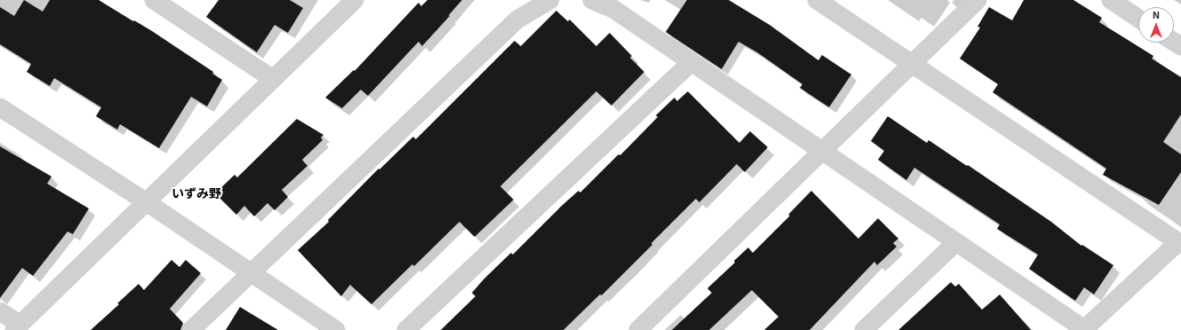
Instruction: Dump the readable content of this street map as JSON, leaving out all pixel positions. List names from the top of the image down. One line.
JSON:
{"districts":["いずみ野"],"north":"top"}
